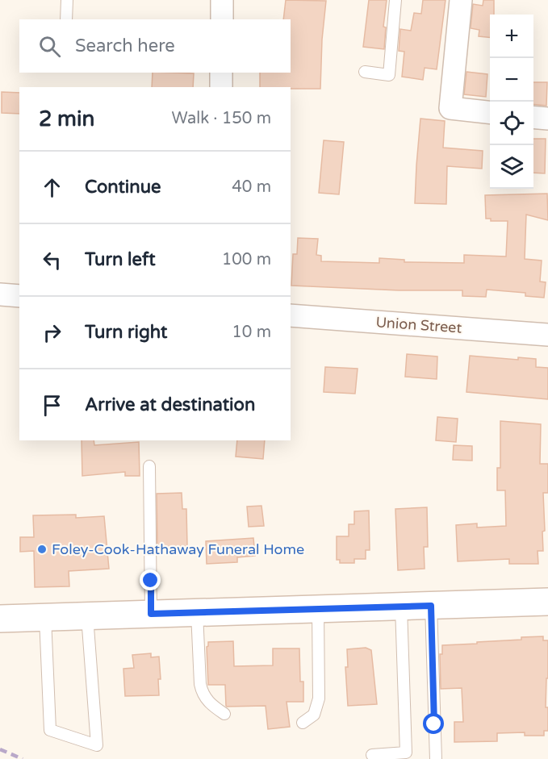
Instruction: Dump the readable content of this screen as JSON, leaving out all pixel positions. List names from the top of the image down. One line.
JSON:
{"streets":{"street":["Union Street"]},"places":["Foley-Cook-Hathaway Funeral Home"],"page":{"map_buttons":["+","−"],"search":"Search here","heading":["2 min","Walk · 150 m"],"list":[["Continue","40 m"],["Turn left","100 m"],["Turn right","10 m"],"Arrive at destination"]}}
